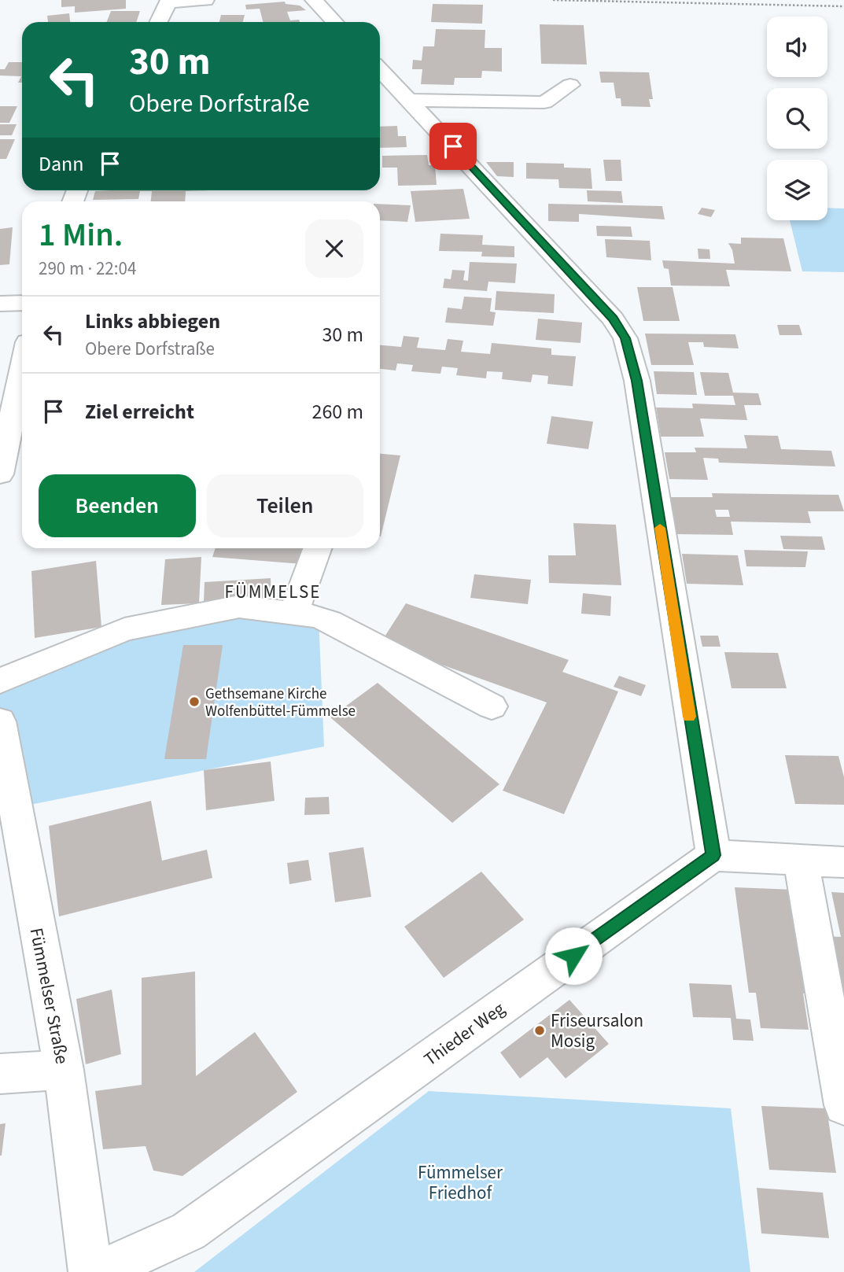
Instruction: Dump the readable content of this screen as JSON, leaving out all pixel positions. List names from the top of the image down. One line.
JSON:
{"streets":{"street":["Fümmelser Straße","Thieder Weg"]},"districts":["FÜMMELSE"],"parks":["Fümmelser Friedhof"],"places":["Gethsemane Kirche Wolfenbüttel-Fümmelse","Friseursalon Mosig"],"page":{"turn":["30 m","Obere Dorfstraße"],"then":"Dann","heading":["1 Min.","290 m · 22:04"],"list":[{"name":"Links abbiegen","note":"Obere Dorfstraße","value":"30 m"},{"name":"Ziel erreicht","value":"260 m"}],"buttons":["Beenden","Teilen"]}}
